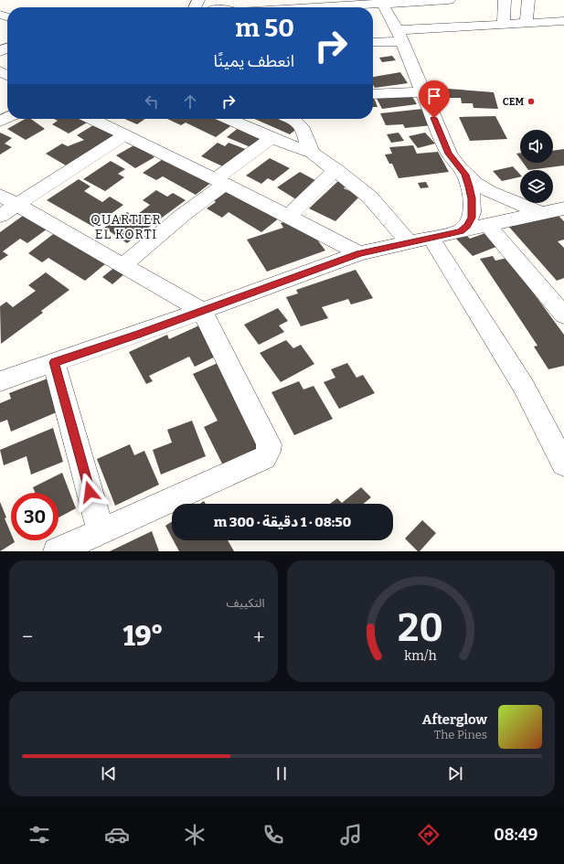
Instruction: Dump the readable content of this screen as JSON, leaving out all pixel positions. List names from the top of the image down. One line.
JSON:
{"districts":["QUARTIER EL KORTI"],"places":["CEM"],"page":{"turn":["50 m","انعطف يمينًا"],"limit":"30","trip":"08:50 · 1 دقيقة · 300 m","tile":"التكييف","heat":["−","19°","+"],"song":["Afterglow","The Pines"],"tabs":"08:49","gauge":["20","km/h"]}}
